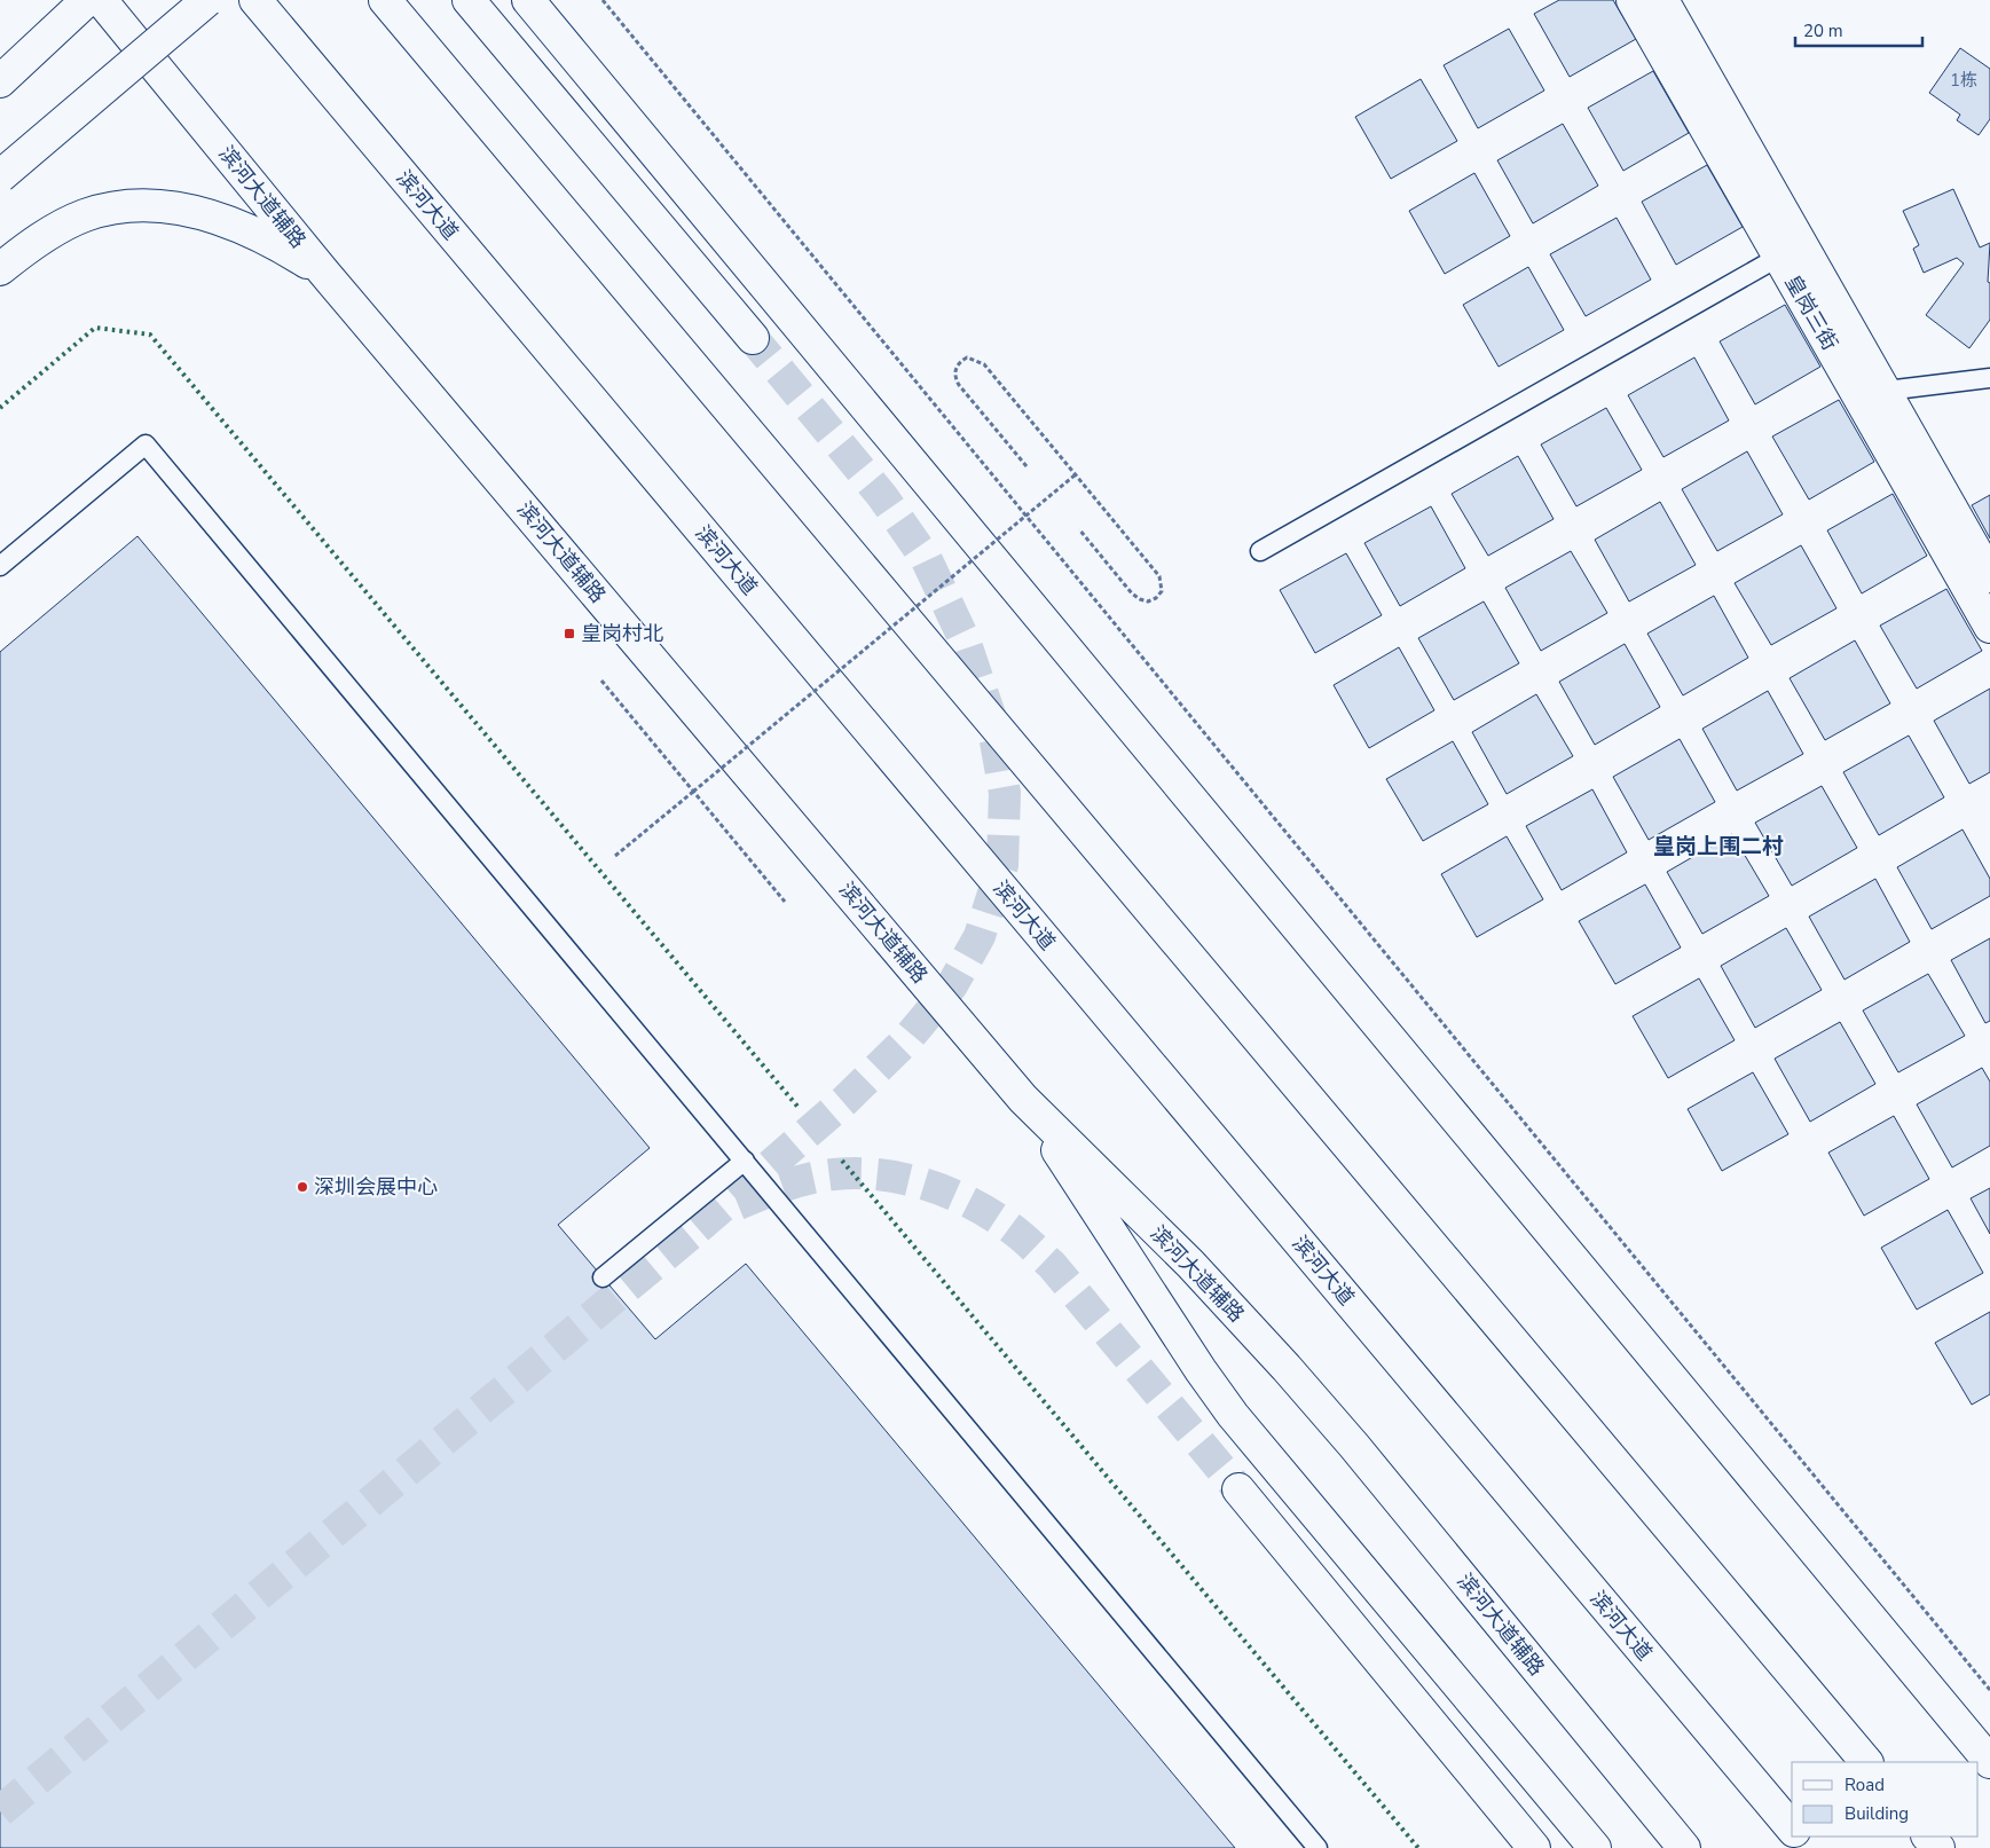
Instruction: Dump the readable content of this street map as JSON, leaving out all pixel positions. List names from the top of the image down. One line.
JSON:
{"streets":{"main road":["滨河大道辅路","滨河大道","皇岗三街"]},"districts":["皇岗上围二村"],"places":{"transit":["皇岗村北"],"other":["深圳会展中心"]},"house_numbers":["1栋"],"legend":["Road","Building"],"scale_bar":"20 m"}
